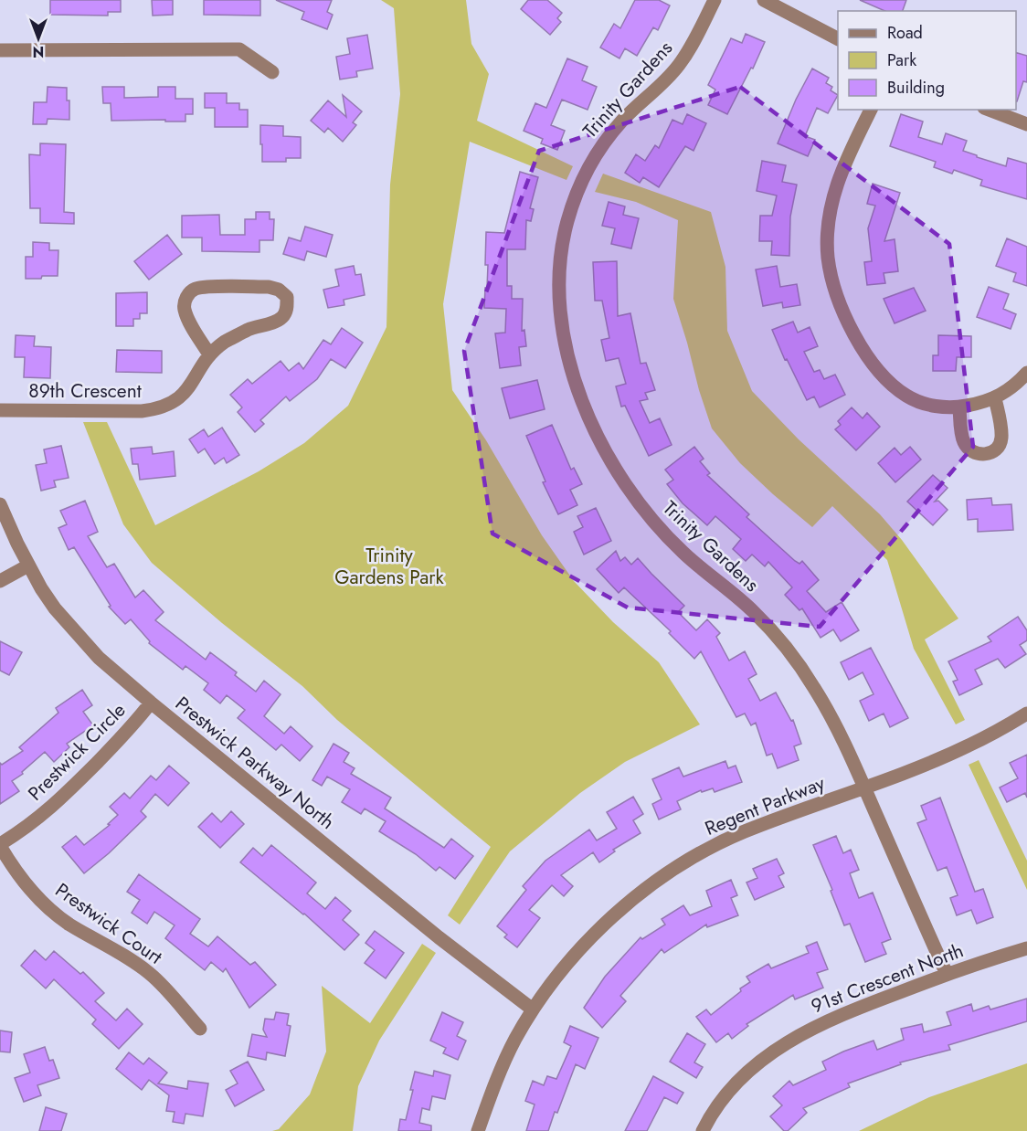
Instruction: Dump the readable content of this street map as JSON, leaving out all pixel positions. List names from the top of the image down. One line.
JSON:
{"streets":{"street":["Trinity Gardens","89th Crescent","Prestwick Circle","Prestwick Parkway North","Regent Parkway","Prestwick Court","91st Crescent North"]},"crossings":[["Trinity Gardens","Regent Parkway"],["Trinity Gardens","91st Crescent North"],["Prestwick Circle","Prestwick Parkway North"],["Prestwick Circle","Prestwick Court"],["Prestwick Parkway North","Regent Parkway"]],"parks":["Trinity Gardens Park"],"legend":["Road","Park","Building"],"north":"bottom"}
